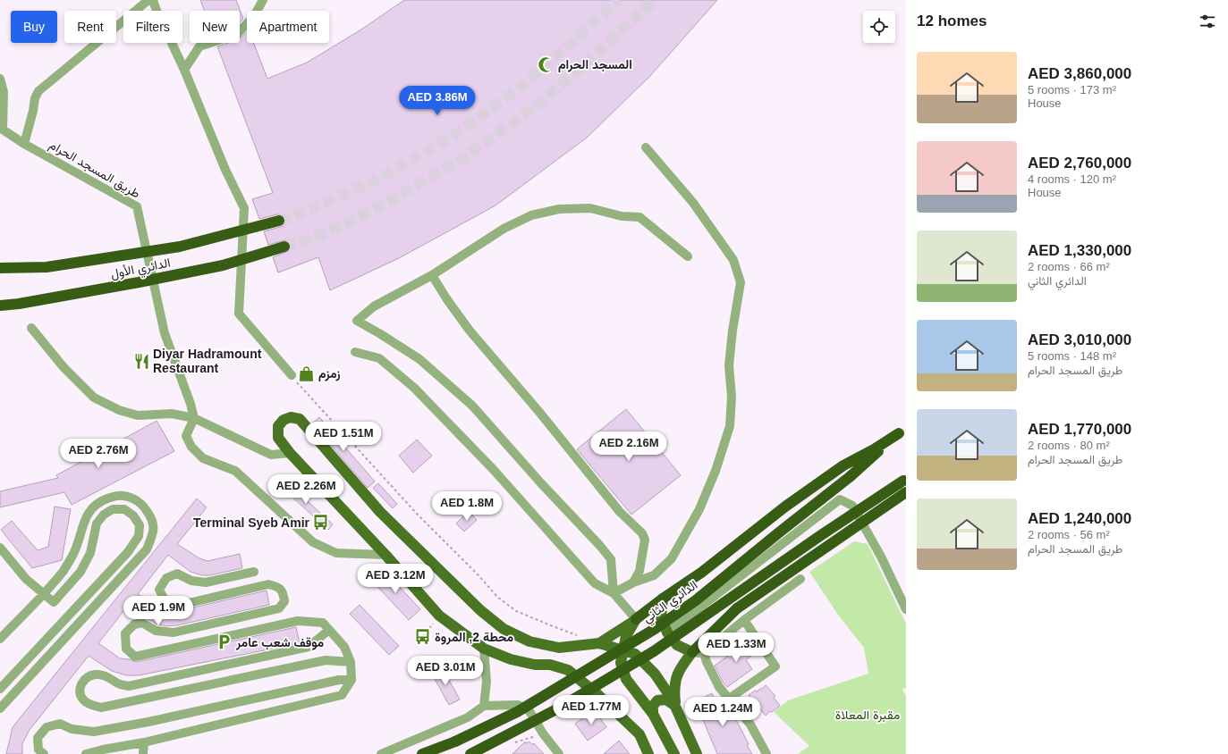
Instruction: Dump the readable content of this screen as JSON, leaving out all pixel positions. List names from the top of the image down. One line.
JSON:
{"streets":{"highway":["الدائري الأول","الدائري الثاني"],"street":["طريق المسجد الحرام"]},"parks":["مقبرة المعلاة"],"places":{"mosque":["المسجد الحرام"],"restaurant":["Diyar Hadramount Restaurant"],"shop":["زمزم"],"bus stop":["Terminal Syeb Amir","محطة 2, المروة"],"parking":["موقف شعب عامر"]},"page":{"heading":"12 homes","chip":["Buy","Rent","Filters","New","Apartment"],"list":[{"name":"AED 3,860,000","note":"5 rooms · 173 m² · House"},{"name":"AED 2,760,000","note":"4 rooms · 120 m² · House"},{"name":"AED 1,330,000","note":"2 rooms · 66 m² · الدائري الثاني"},{"name":"AED 3,010,000","note":"5 rooms · 148 m² · طريق المسجد الحرام"},{"name":"AED 1,770,000","note":"2 rooms · 80 m² · طريق المسجد الحرام"},{"name":"AED 1,240,000","note":"2 rooms · 56 m² · طريق المسجد الحرام"}],"price":["AED 3.86M","AED 1.51M","AED 2.16M","AED 2.76M","AED 2.26M","AED 1.8M","AED 3.12M","AED 1.9M","AED 1.33M","AED 3.01M","AED 1.77M","AED 1.24M"]}}
